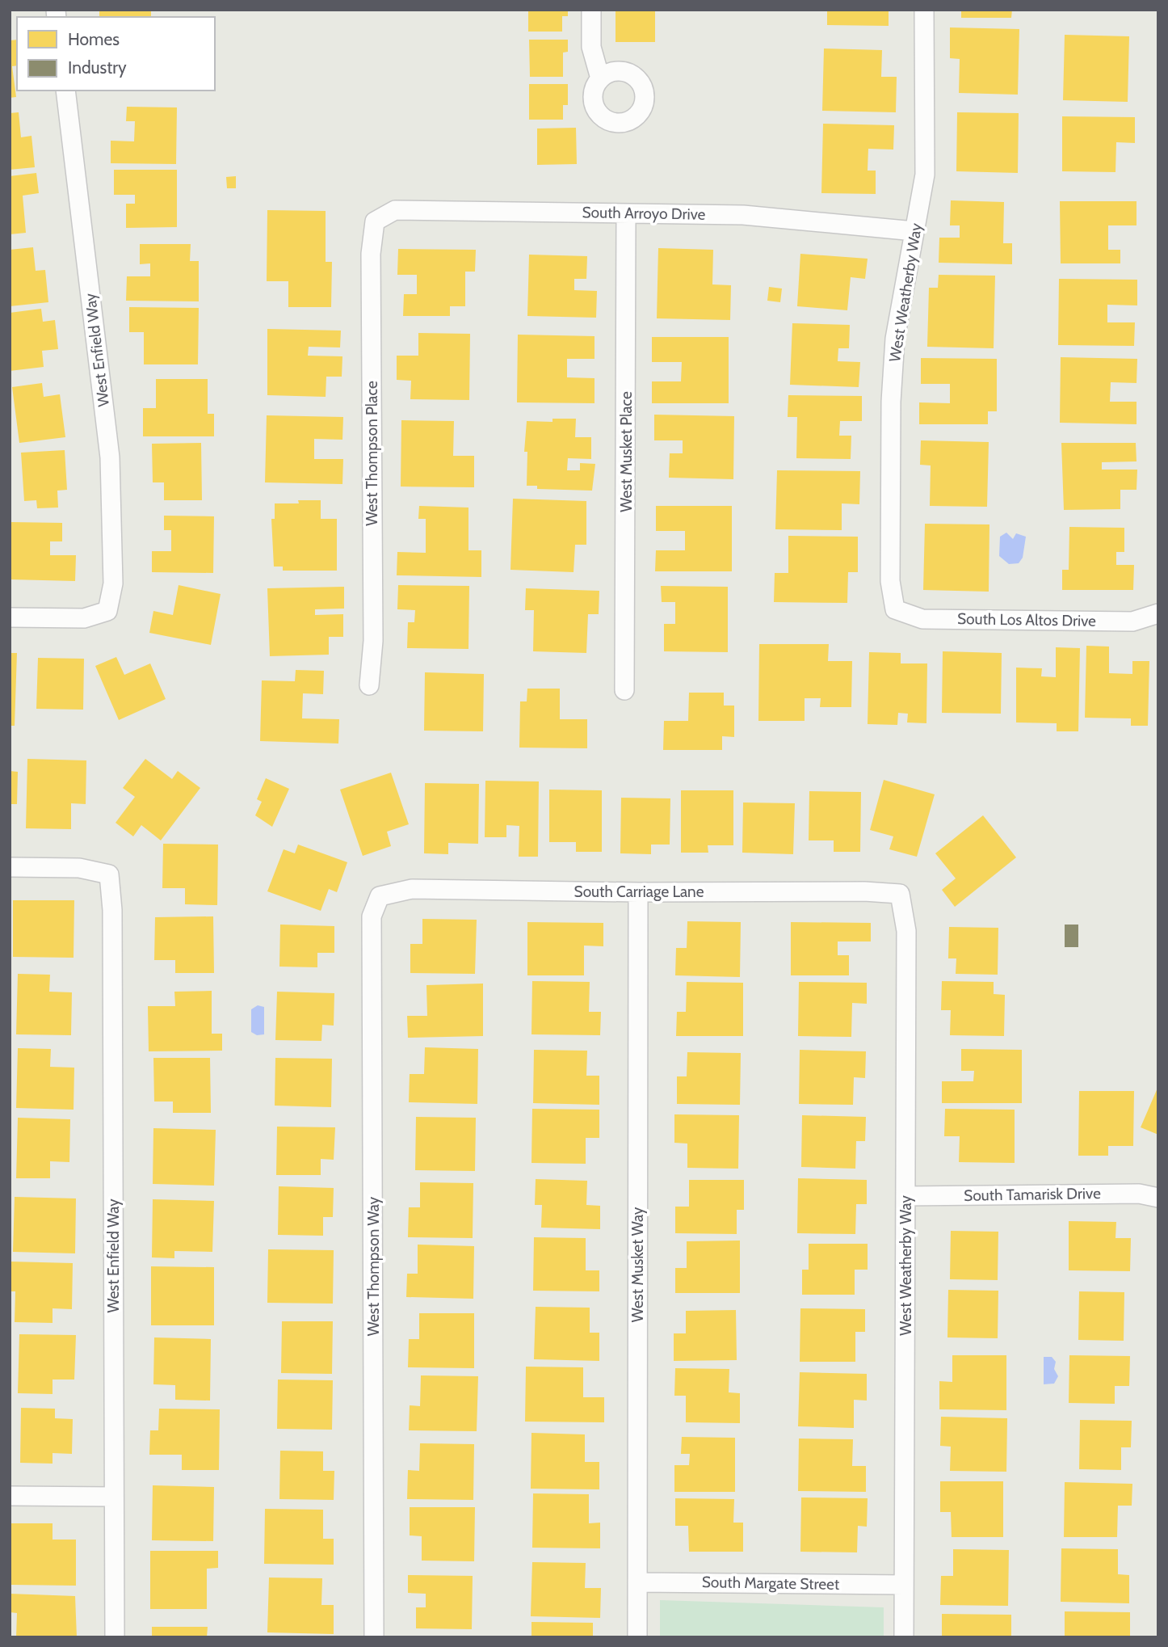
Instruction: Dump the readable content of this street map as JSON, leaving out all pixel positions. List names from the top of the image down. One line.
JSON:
{"streets":{"street":["South Arroyo Drive","West Weatherby Way","West Enfield Way","West Musket Place","West Thompson Place","South Los Altos Drive","South Carriage Lane","South Tamarisk Drive","West Musket Way","West Thompson Way","South Margate Street"]},"crossings":[["South Arroyo Drive","West Weatherby Way"],["South Arroyo Drive","West Musket Place"],["South Arroyo Drive","West Thompson Place"],["West Weatherby Way","South Los Altos Drive"],["West Weatherby Way","South Carriage Lane"],["West Weatherby Way","South Tamarisk Drive"],["West Weatherby Way","South Margate Street"],["South Carriage Lane","West Musket Way"],["South Carriage Lane","West Thompson Way"],["West Musket Way","South Margate Street"]],"legend":["Homes","Industry"]}
